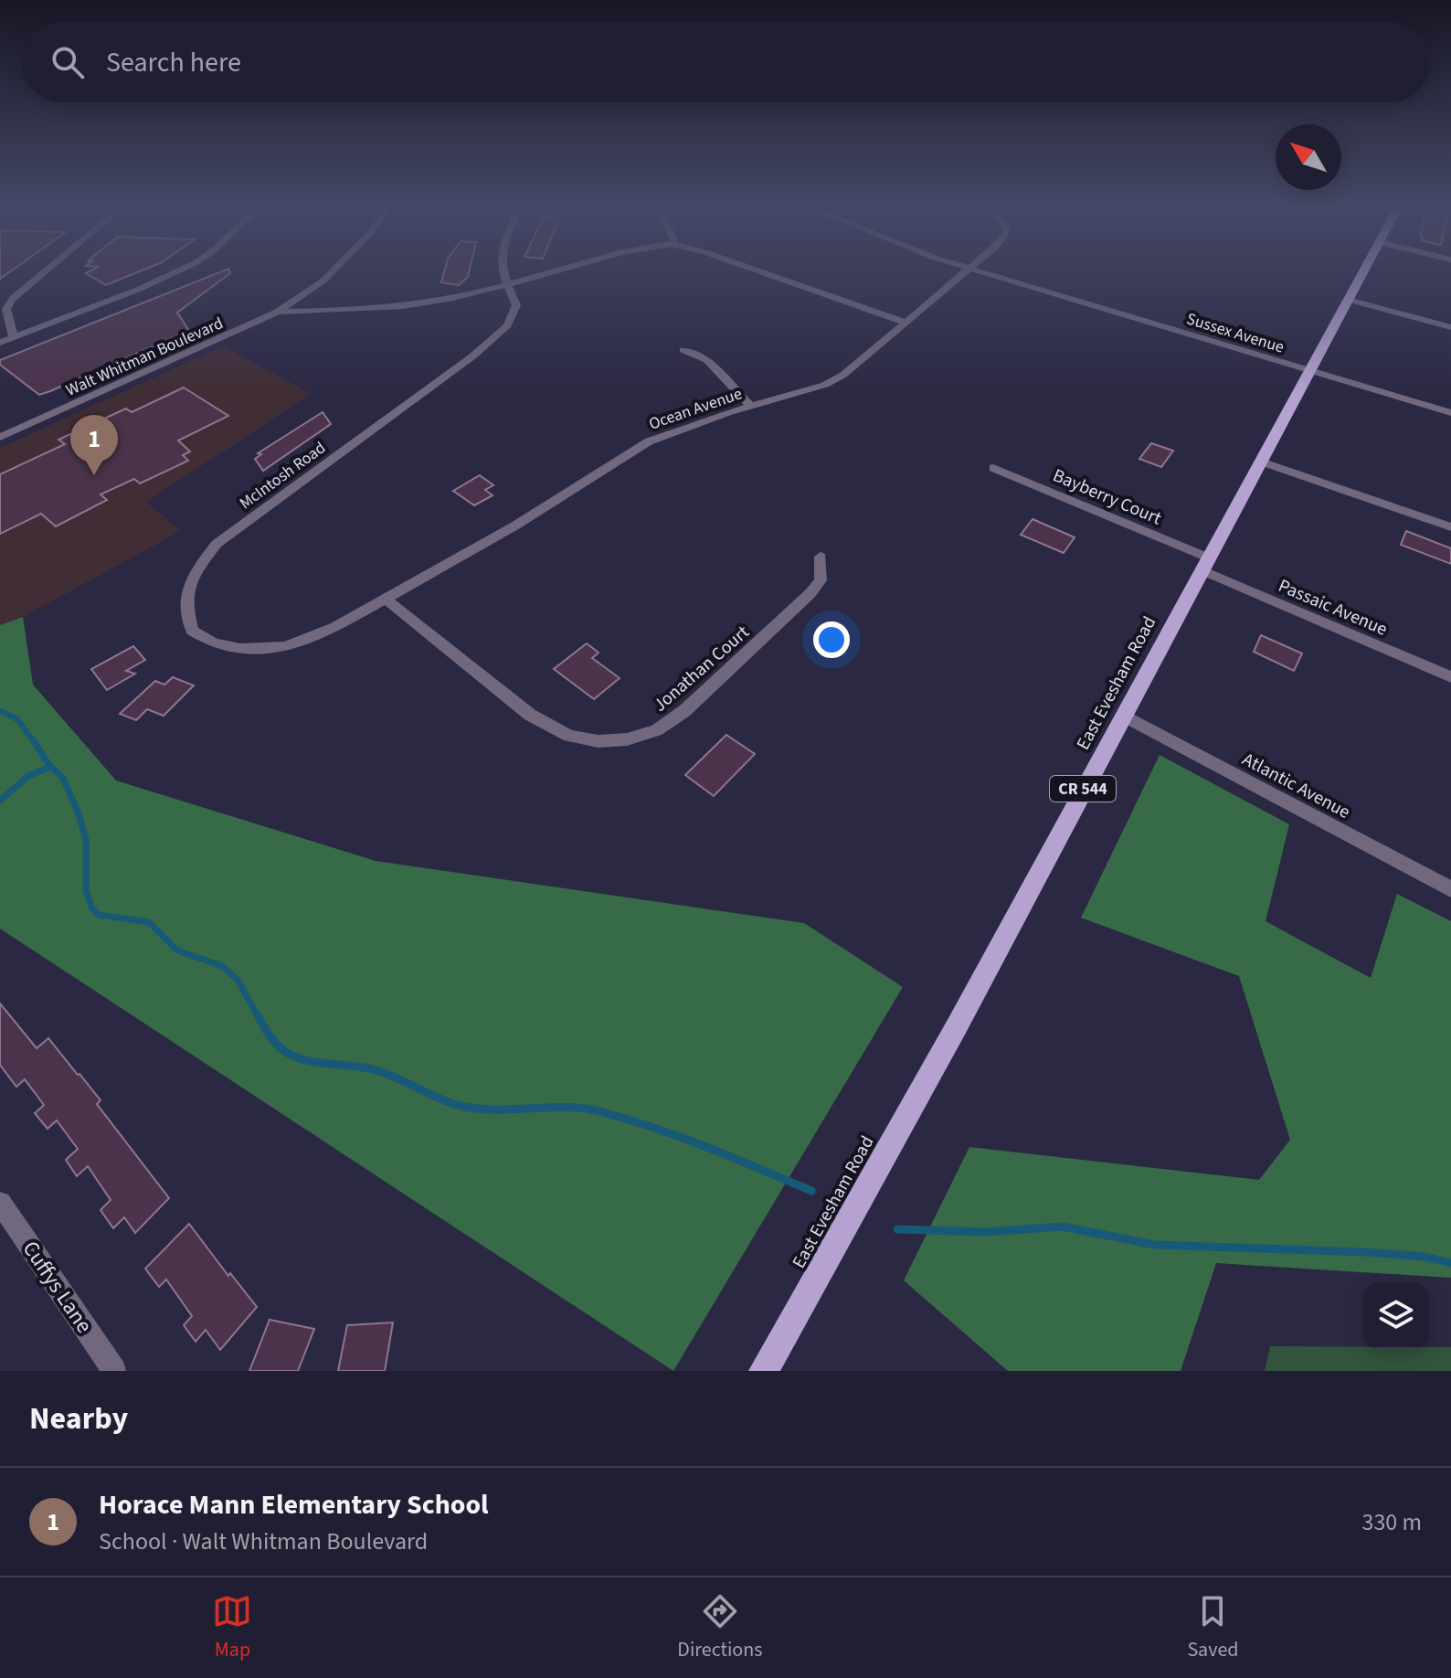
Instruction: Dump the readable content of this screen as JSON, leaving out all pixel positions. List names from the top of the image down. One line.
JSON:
{"streets":{"main road":["East Evesham Road","CR 544"],"street":["Sussex Avenue","Walt Whitman Boulevard","Ocean Avenue","McIntosh Road","Bayberry Court","Passaic Avenue","Jonathan Court","Atlantic Avenue","Cuffys Lane"]},"crossings":[["Sussex Avenue","East Evesham Road"],["Ocean Avenue","McIntosh Road"],["Ocean Avenue","Jonathan Court"],["McIntosh Road","Jonathan Court"],["Bayberry Court","Passaic Avenue"],["Bayberry Court","East Evesham Road"],["Passaic Avenue","East Evesham Road"],["East Evesham Road","Atlantic Avenue"]],"north":"top left","page":{"search":"Search here","pins":"1","heading":"Nearby","list":[{"mark":"1","name":"Horace Mann Elementary School","note":"School · Walt Whitman Boulevard","value":"330 m"}],"nav":["Map","Directions","Saved"]}}
